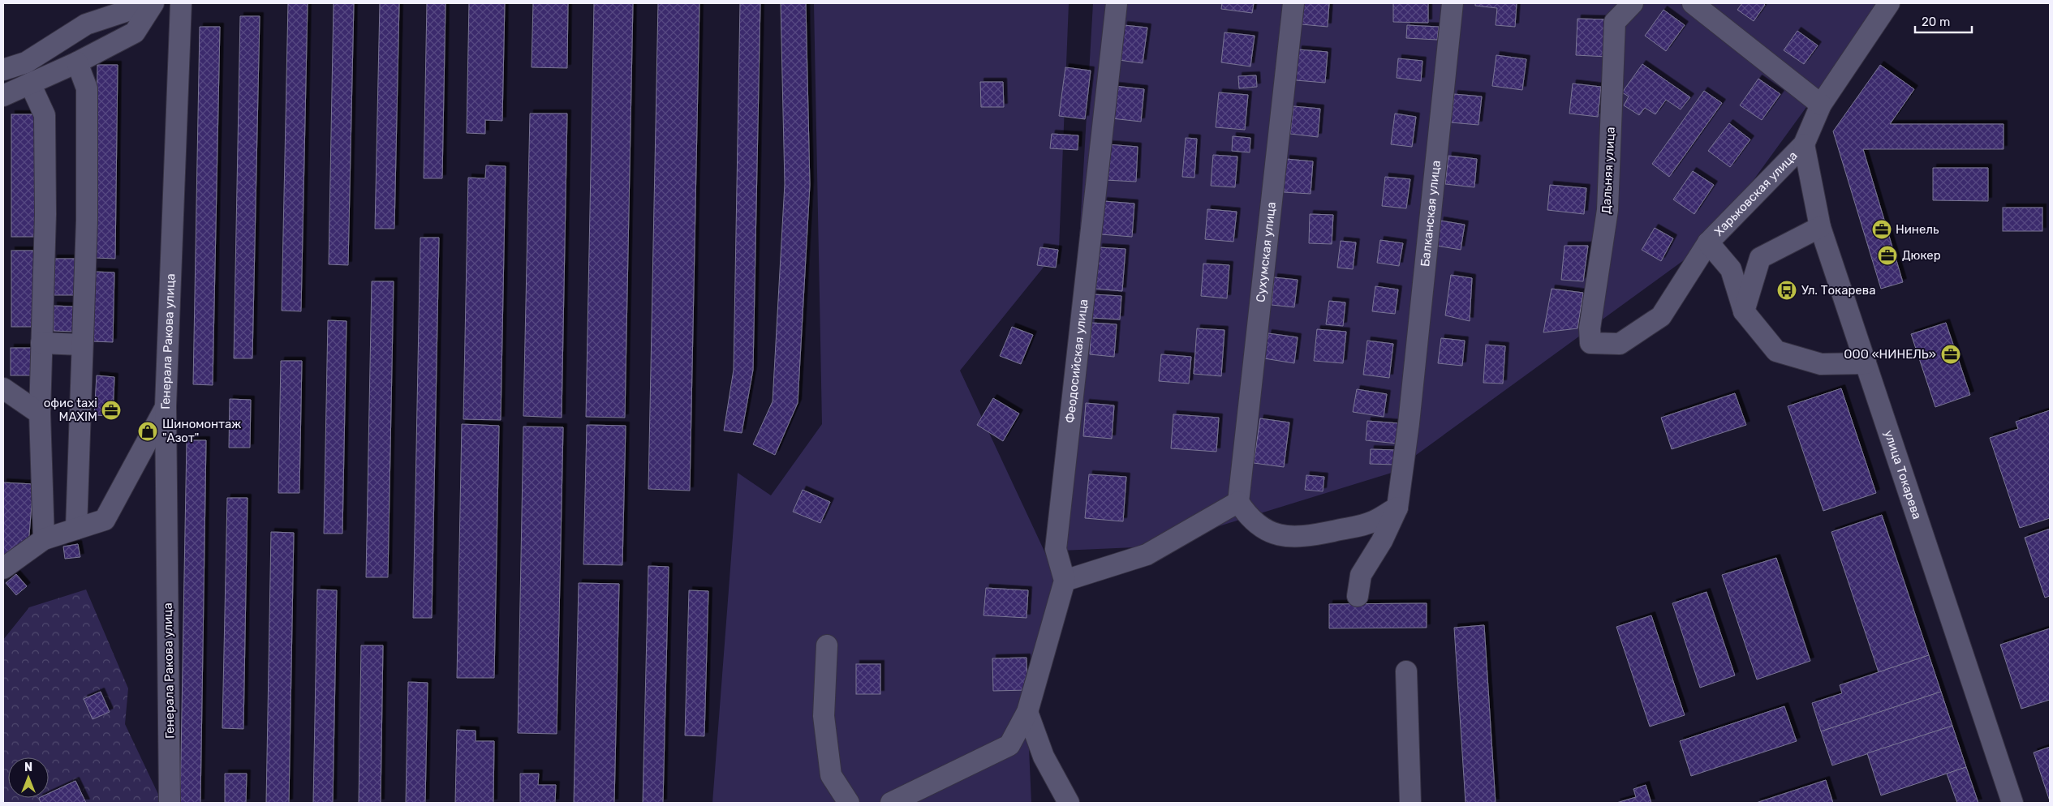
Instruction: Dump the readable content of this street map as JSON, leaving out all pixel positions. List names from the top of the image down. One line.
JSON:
{"streets":{"street":["Дальняя улица","Харьковская улица","Балканская улица","Сухумская улица","Генерала Ракова улица","Феодосийская улица","улица Токарева"]},"crossings":[["Дальняя улица","Харьковская улица"],["Харьковская улица","улица Токарева"]],"places":{"office":["Нинель","Дюкер","ООО «НИНЕЛЬ»","офис taxi MAXIM"],"bus stop":["Ул. Токарева"],"shop":["Шиномонтаж \"Азот\""]},"scale_bar":"20 m","north":"top"}
